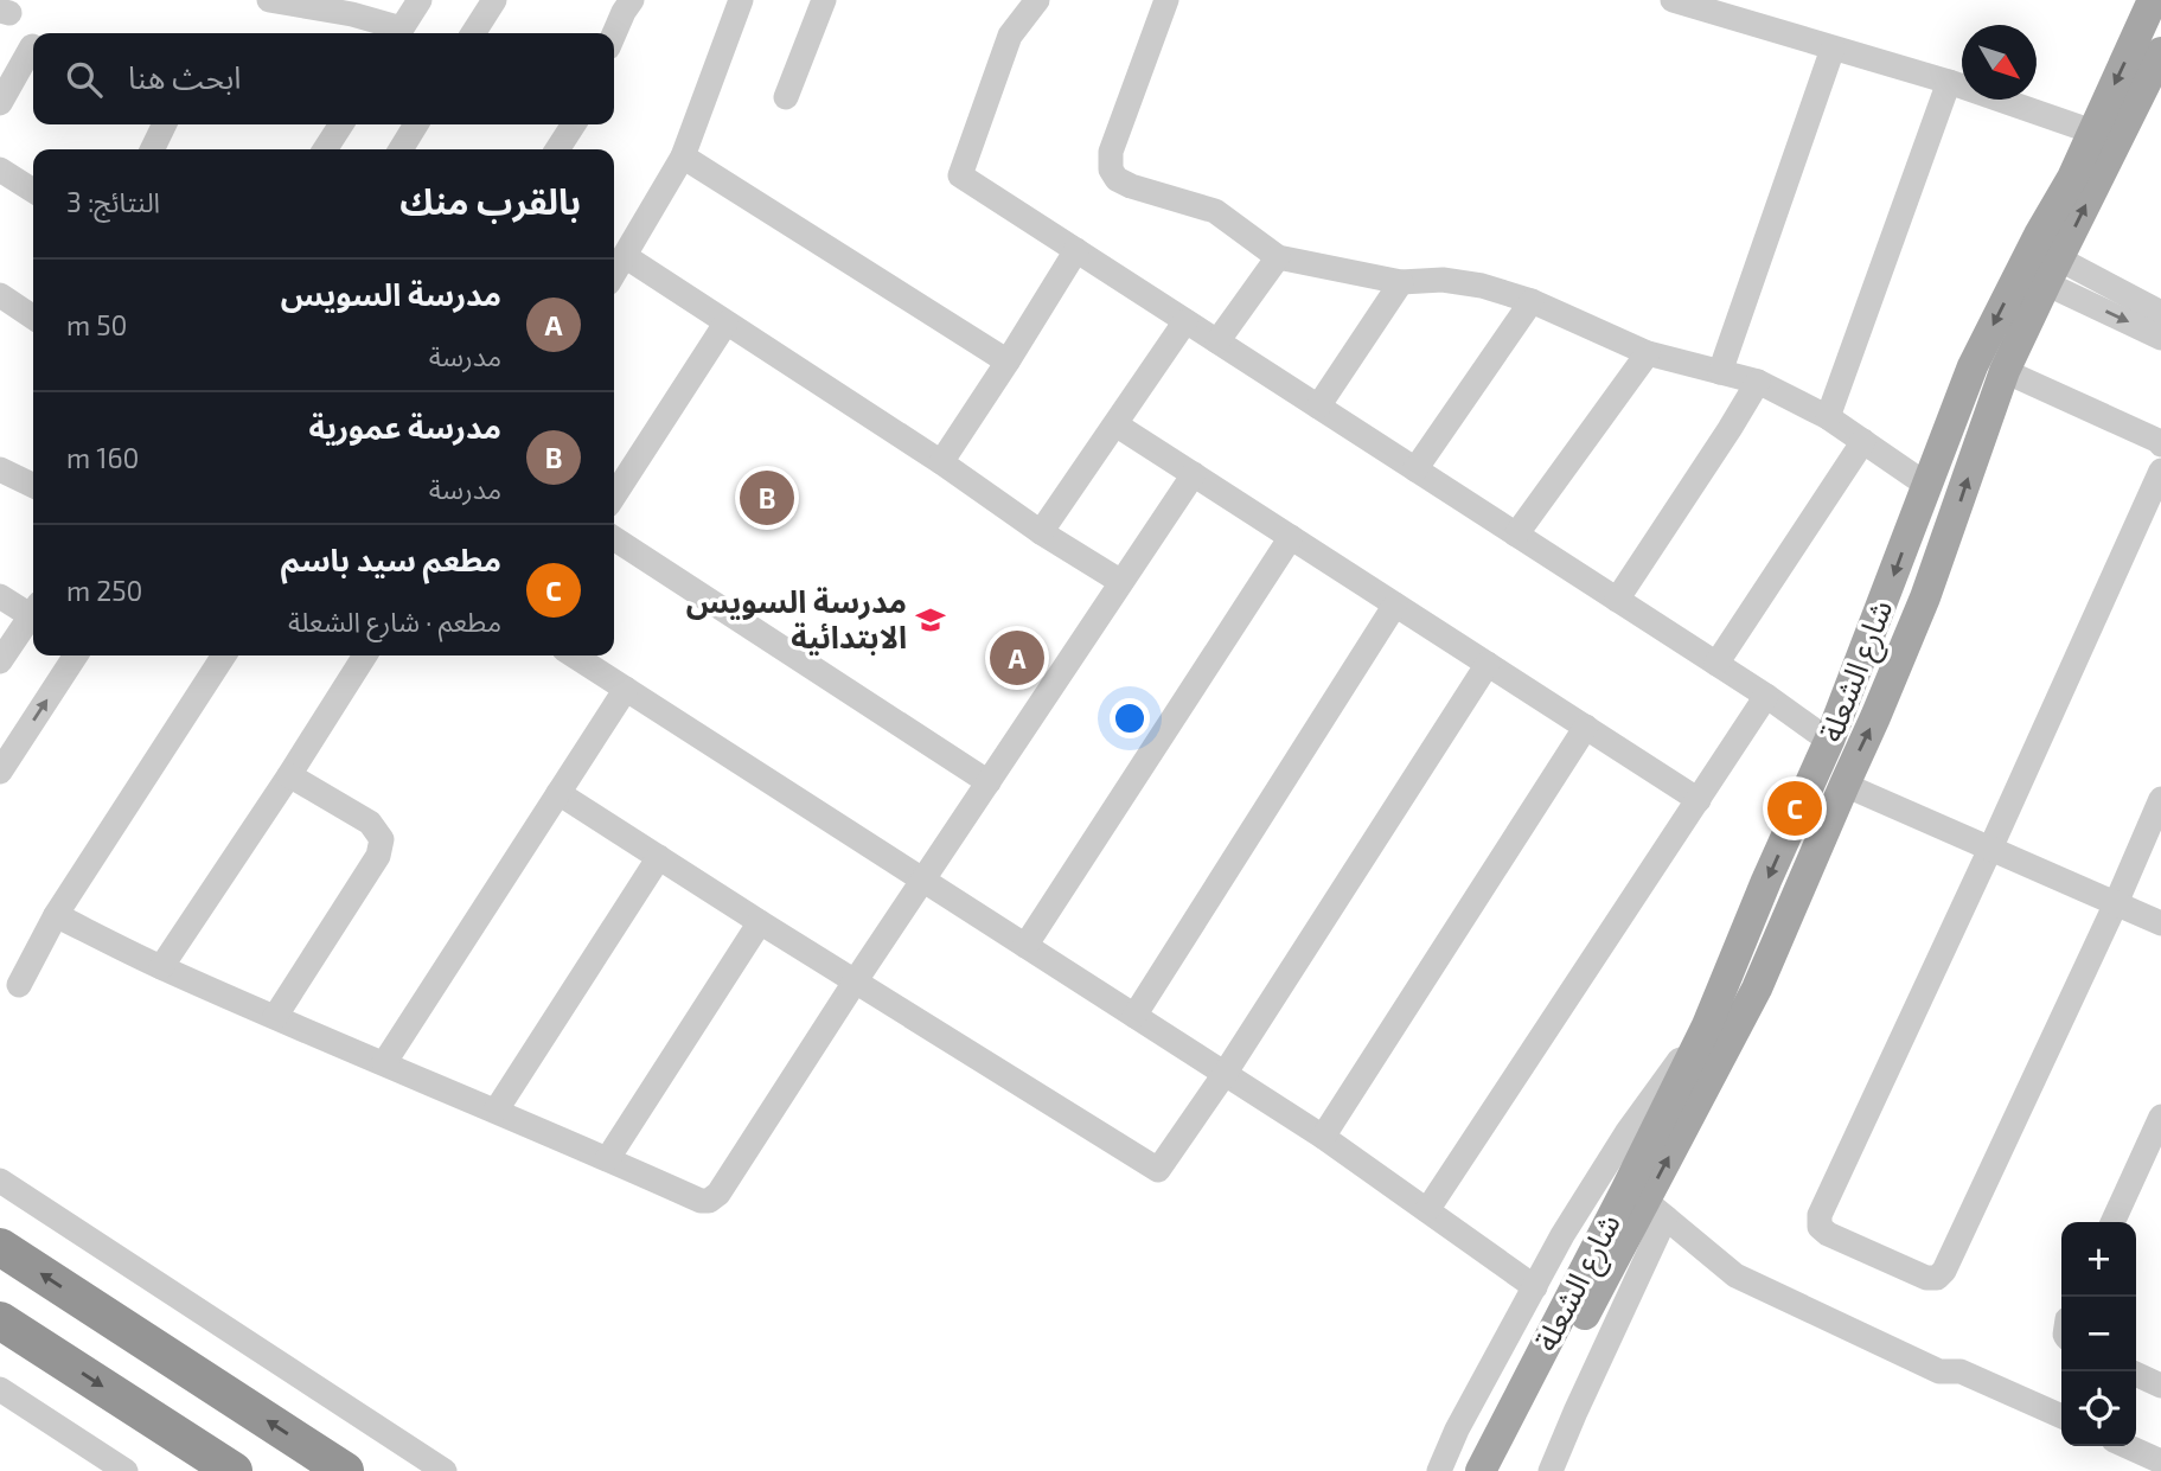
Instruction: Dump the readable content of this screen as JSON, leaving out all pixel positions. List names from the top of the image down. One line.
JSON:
{"streets":{"main road":["شارع الشعلة"]},"places":{"school or university":["مدرسة السويس الابتدائية"]},"north":"bottom right","page":{"search":"ابحث هنا","heading":["بالقرب منك","النتائج: 3"],"list":[{"mark":"A","name":"مدرسة السويس","note":"مدرسة","value":"50 m"},{"mark":"B","name":"مدرسة عمورية","note":"مدرسة","value":"160 m"},{"mark":"C","name":"مطعم سيد باسم","note":"مطعم · شارع الشعلة","value":"250 m"}],"pins":["B","A","C"],"map_buttons":["+","−"]}}
